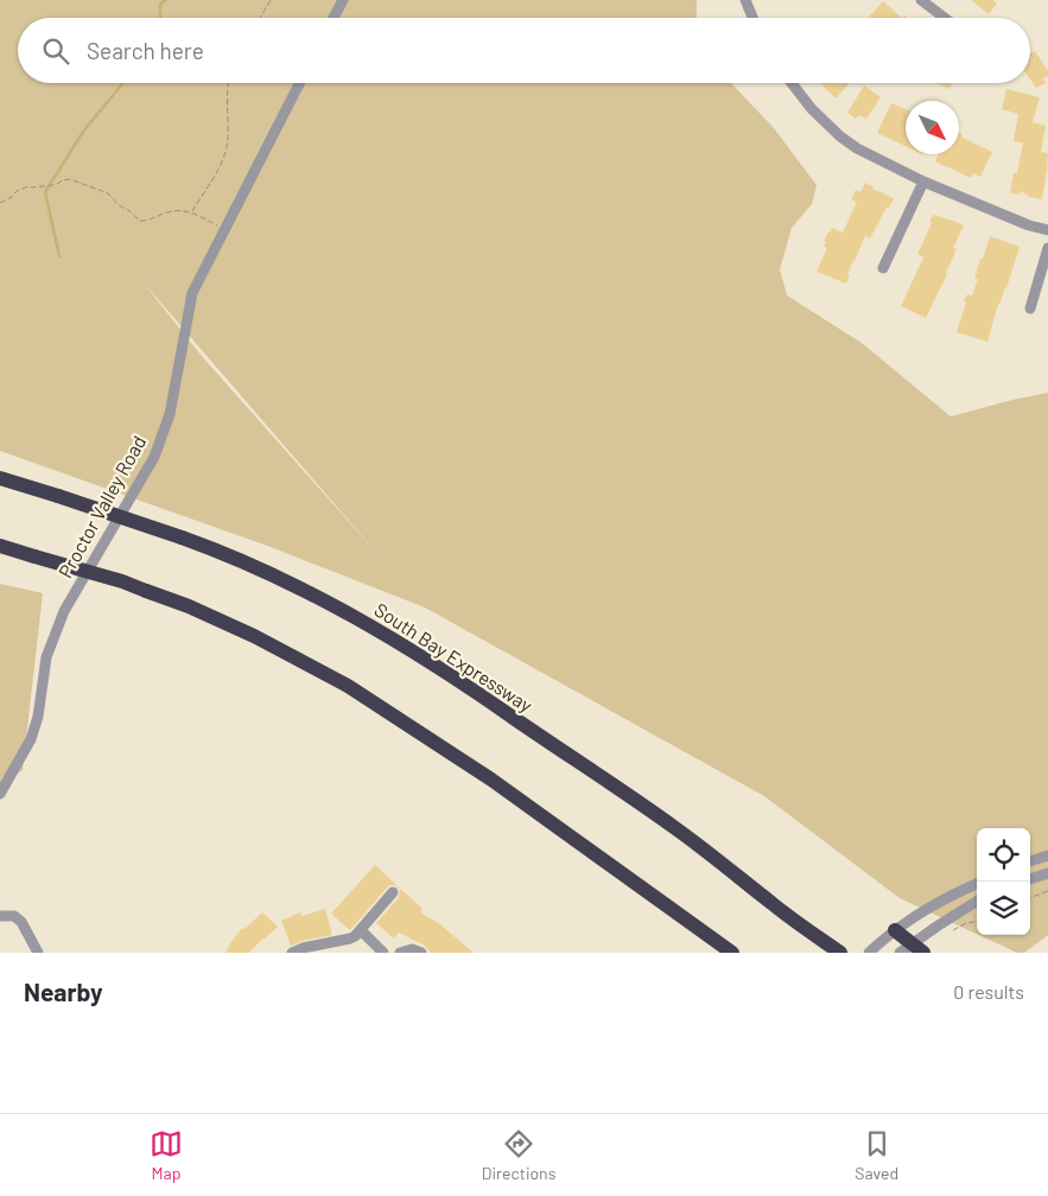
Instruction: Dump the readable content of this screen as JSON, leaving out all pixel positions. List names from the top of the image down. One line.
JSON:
{"streets":{"highway":["South Bay Expressway"],"street":["Proctor Valley Road"]},"north":"bottom right","page":{"search":"Search here","heading":["Nearby","0 results"],"nav":["Map","Directions","Saved"]}}
